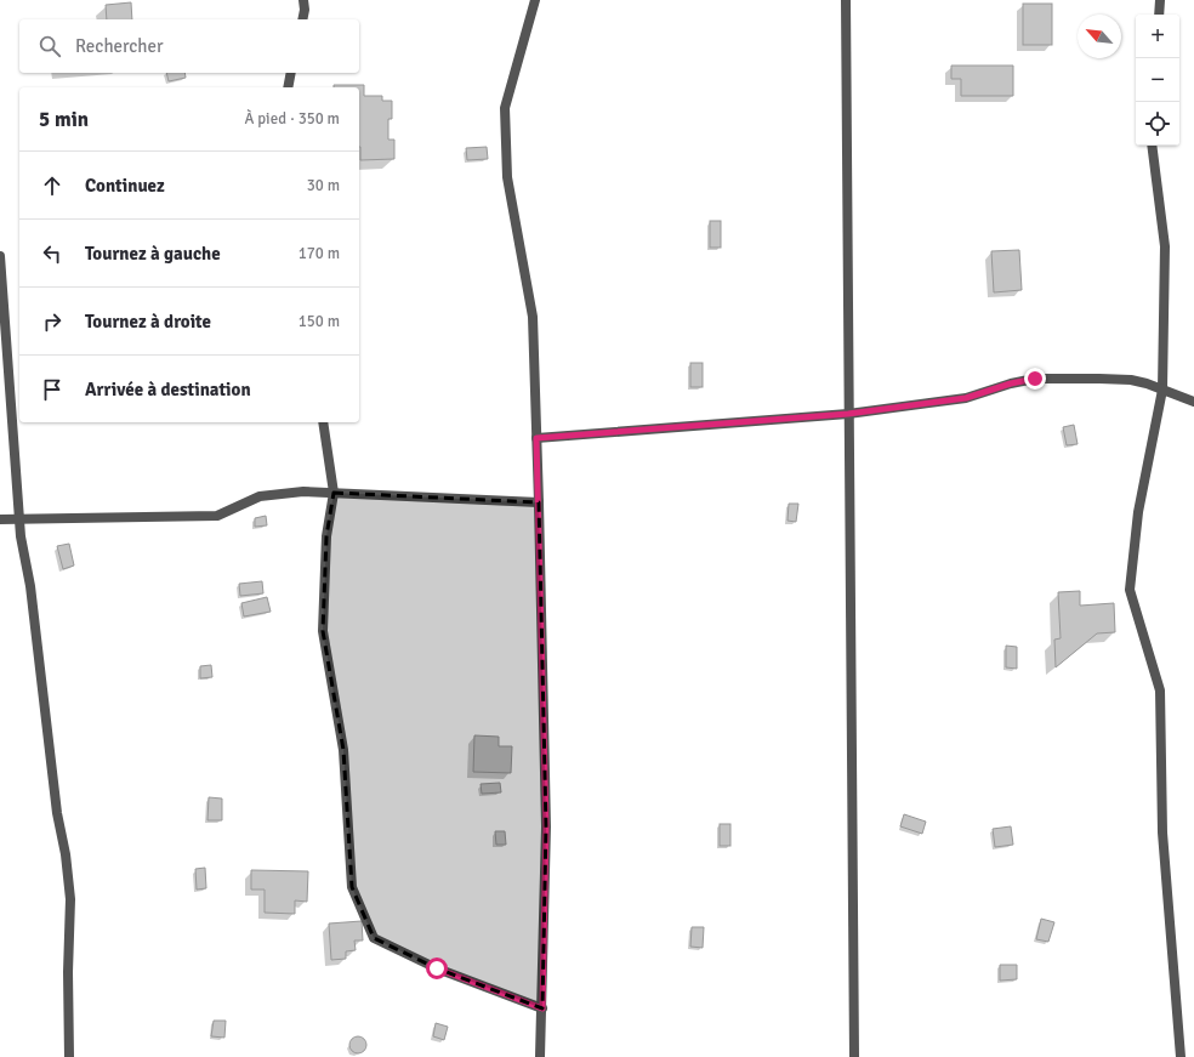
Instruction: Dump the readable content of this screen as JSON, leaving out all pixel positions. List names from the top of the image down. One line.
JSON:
{"north":"top left","page":{"map_buttons":["+","−"],"search":"Rechercher","heading":["5 min","À pied · 350 m"],"list":[["Continuez","30 m"],["Tournez à gauche","170 m"],["Tournez à droite","150 m"],"Arrivée à destination"]}}
